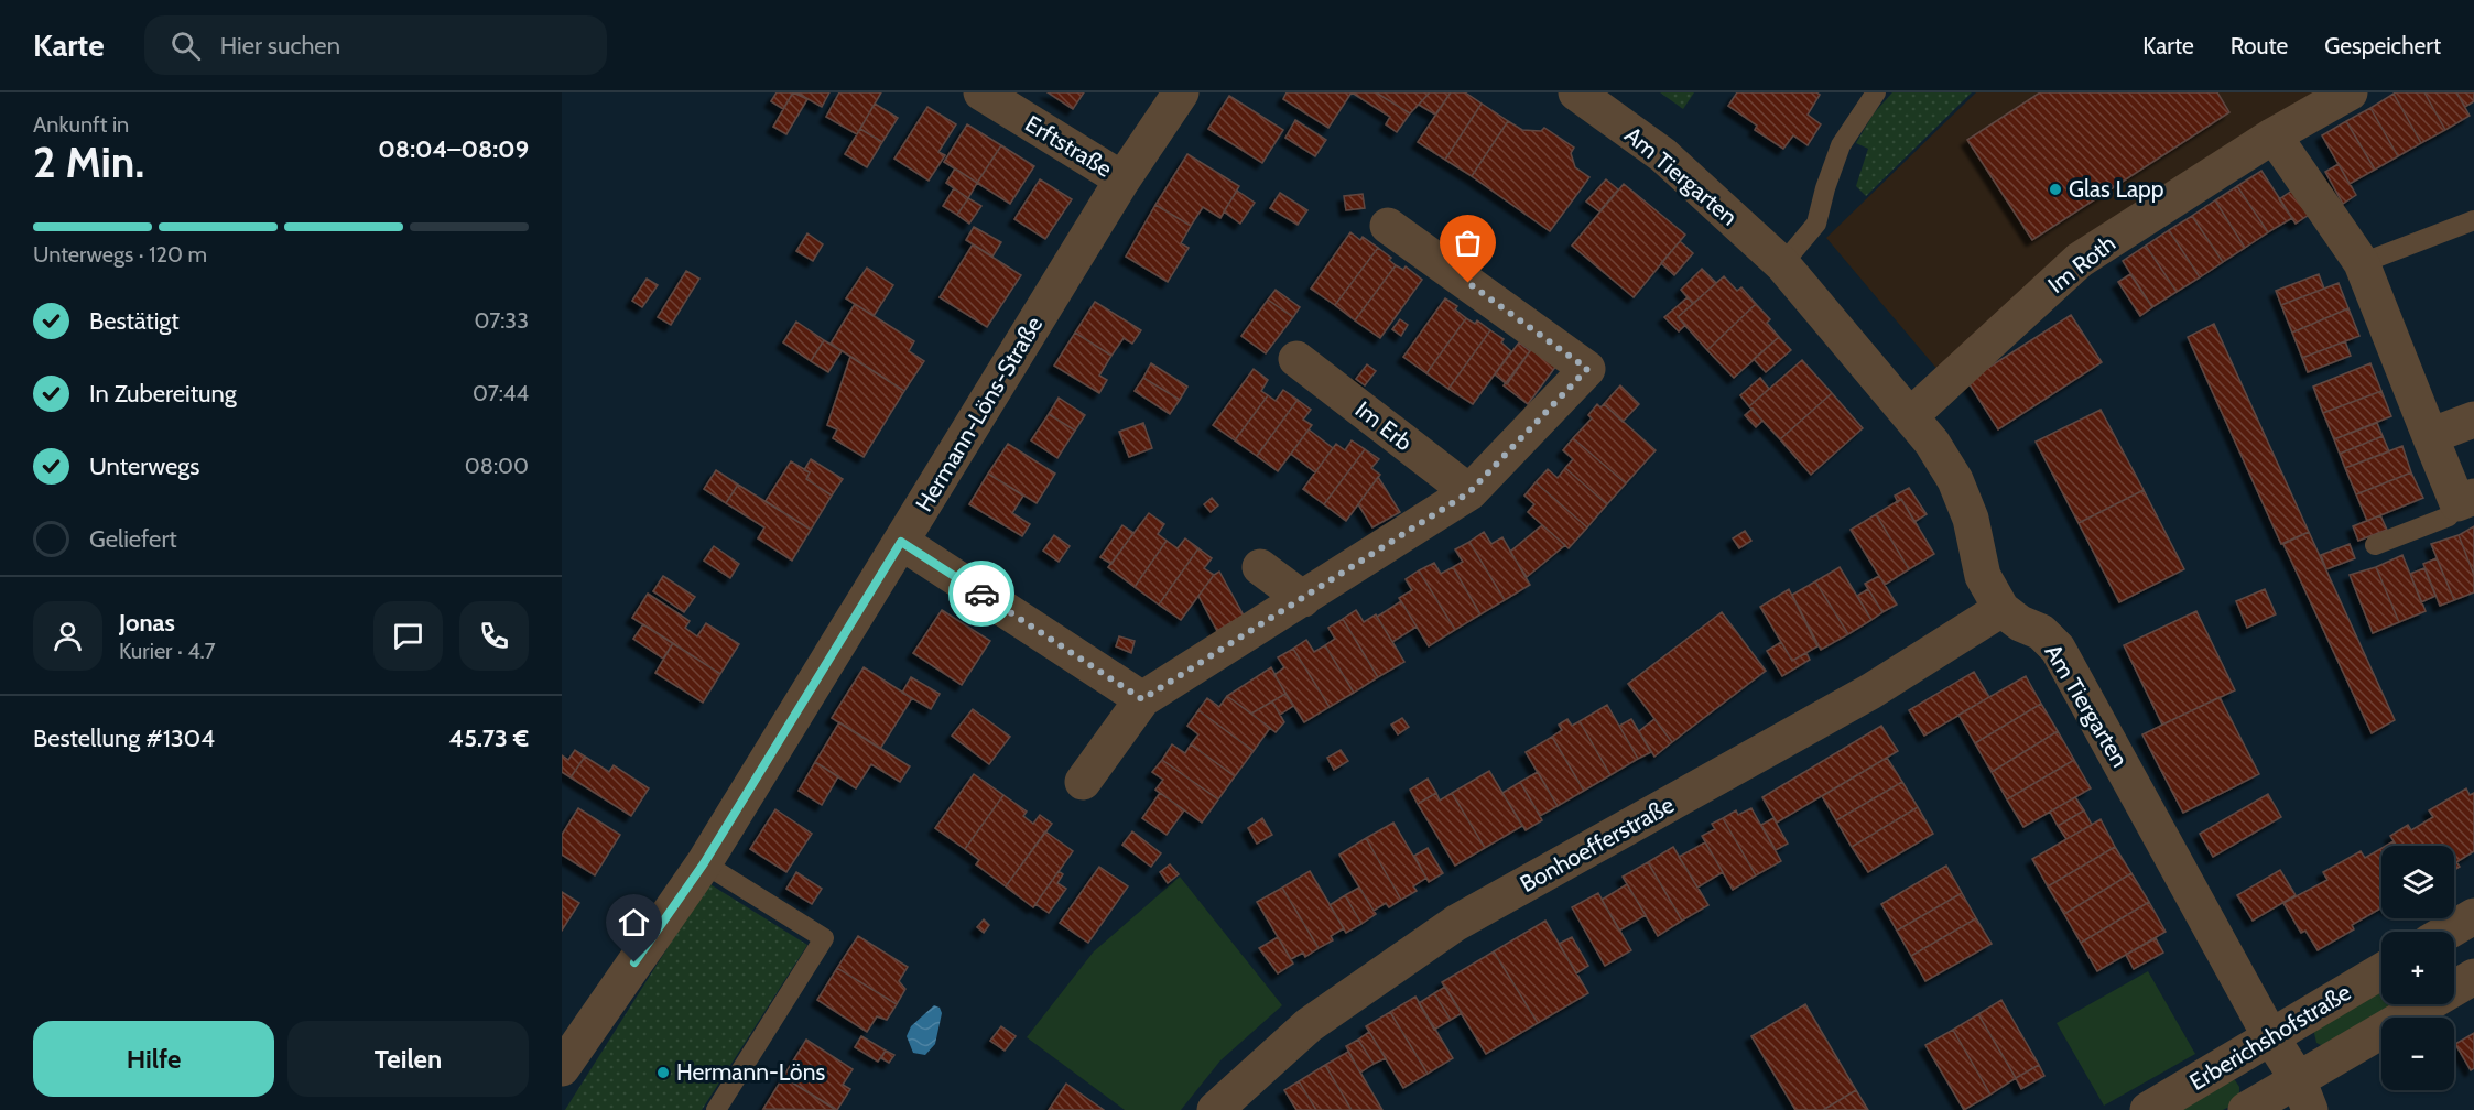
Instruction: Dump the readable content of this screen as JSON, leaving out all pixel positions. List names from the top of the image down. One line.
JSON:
{"streets":{"street":["Erftstraße","Am Tiergarten","Im Roth","Hermann-Löns-Straße","Im Erb","Bonhoefferstraße","Erberichshofstraße"]},"crossings":[["Erftstraße","Hermann-Löns-Straße"],["Am Tiergarten","Im Roth"],["Am Tiergarten","Bonhoefferstraße"],["Am Tiergarten","Erberichshofstraße"]],"places":["Glas Lapp","Hermann-Löns"],"page":{"header":"Karte","search":"Hier suchen","nav":["Karte","Route","Gespeichert"],"heading":["2 Min.","Ankunft in","08:04–08:09"],"panel":["Jonas","Kurier · 4.7","Bestellung #1304","45.73 €"],"bar":"Unterwegs · 120 m","list":[["Bestätigt","07:33"],["In Zubereitung","07:44"],["Unterwegs","08:00"],"Geliefert"],"map_buttons":["+","−"],"buttons":["Hilfe","Teilen"]}}
